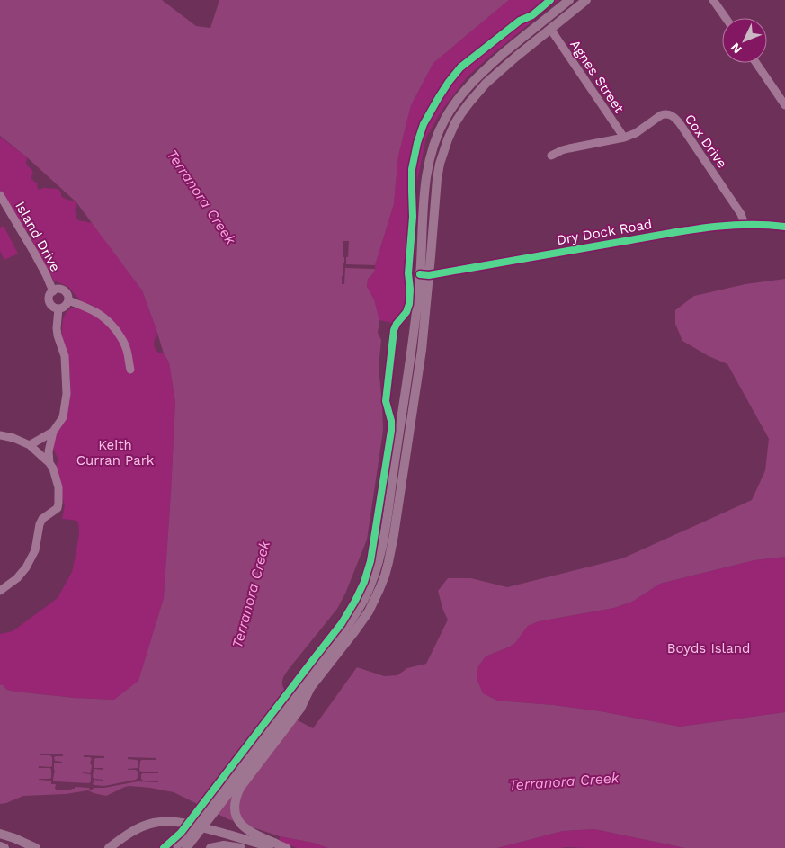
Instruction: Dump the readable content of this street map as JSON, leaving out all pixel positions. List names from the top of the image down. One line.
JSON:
{"streets":{"street":["Agnes Street","Cox Drive","Dry Dock Road","Island Drive"]},"crossings":[["Agnes Street","Cox Drive"],["Cox Drive","Dry Dock Road"]],"water":["Terranora Creek"],"parks":["Keith Curran Park","Boyds Island"],"north":"bottom left"}
